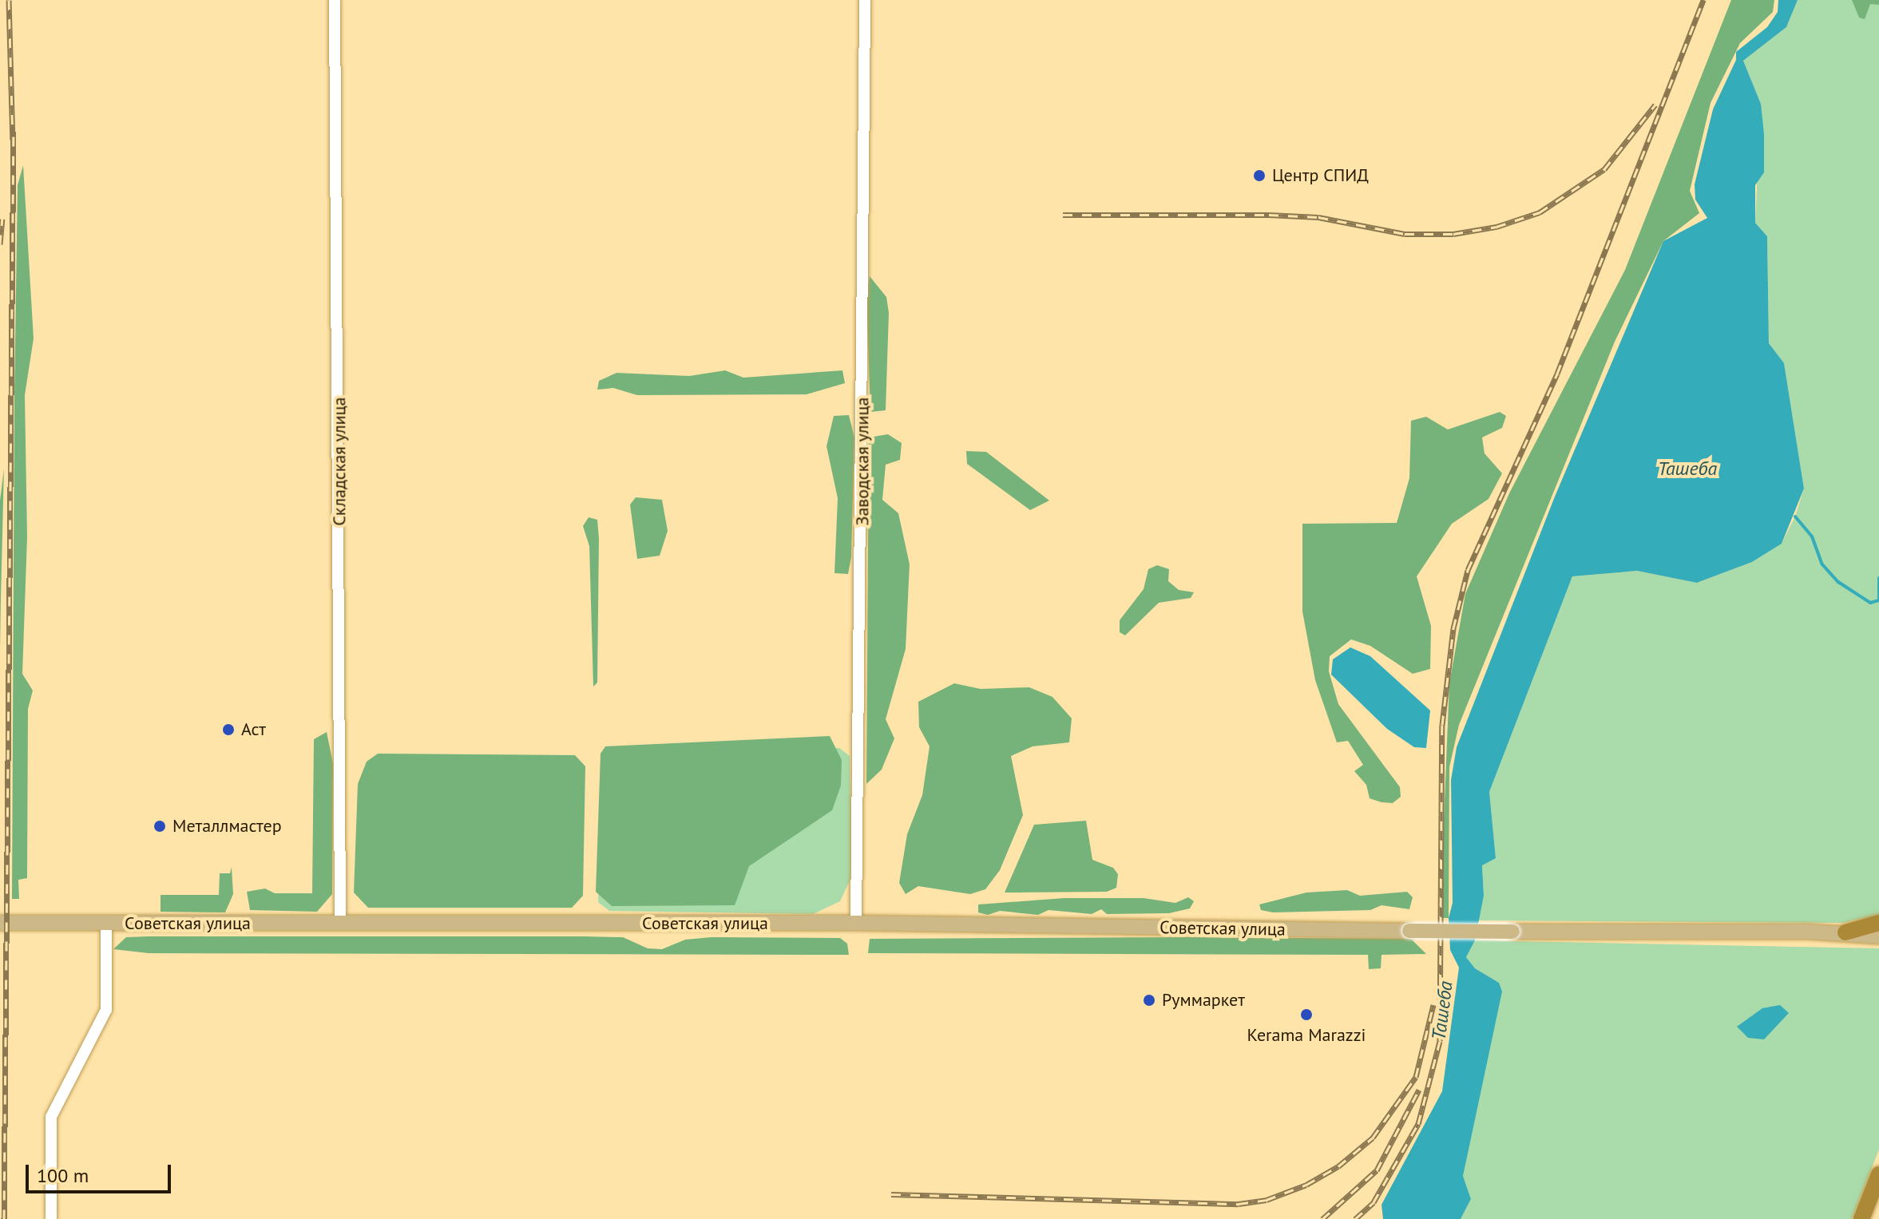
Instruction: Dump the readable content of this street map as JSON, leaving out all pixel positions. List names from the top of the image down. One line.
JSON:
{"streets":{"main road":["Советская улица"],"street":["Складская улица","Заводская улица"]},"crossings":[["Складская улица","Советская улица"],["Заводская улица","Советская улица"]],"water":["Ташеба"],"places":["Центр СПИД","Аст","Металлмастер","Руммаркет","Kerama Marazzi"],"scale_bar":"100 m"}
